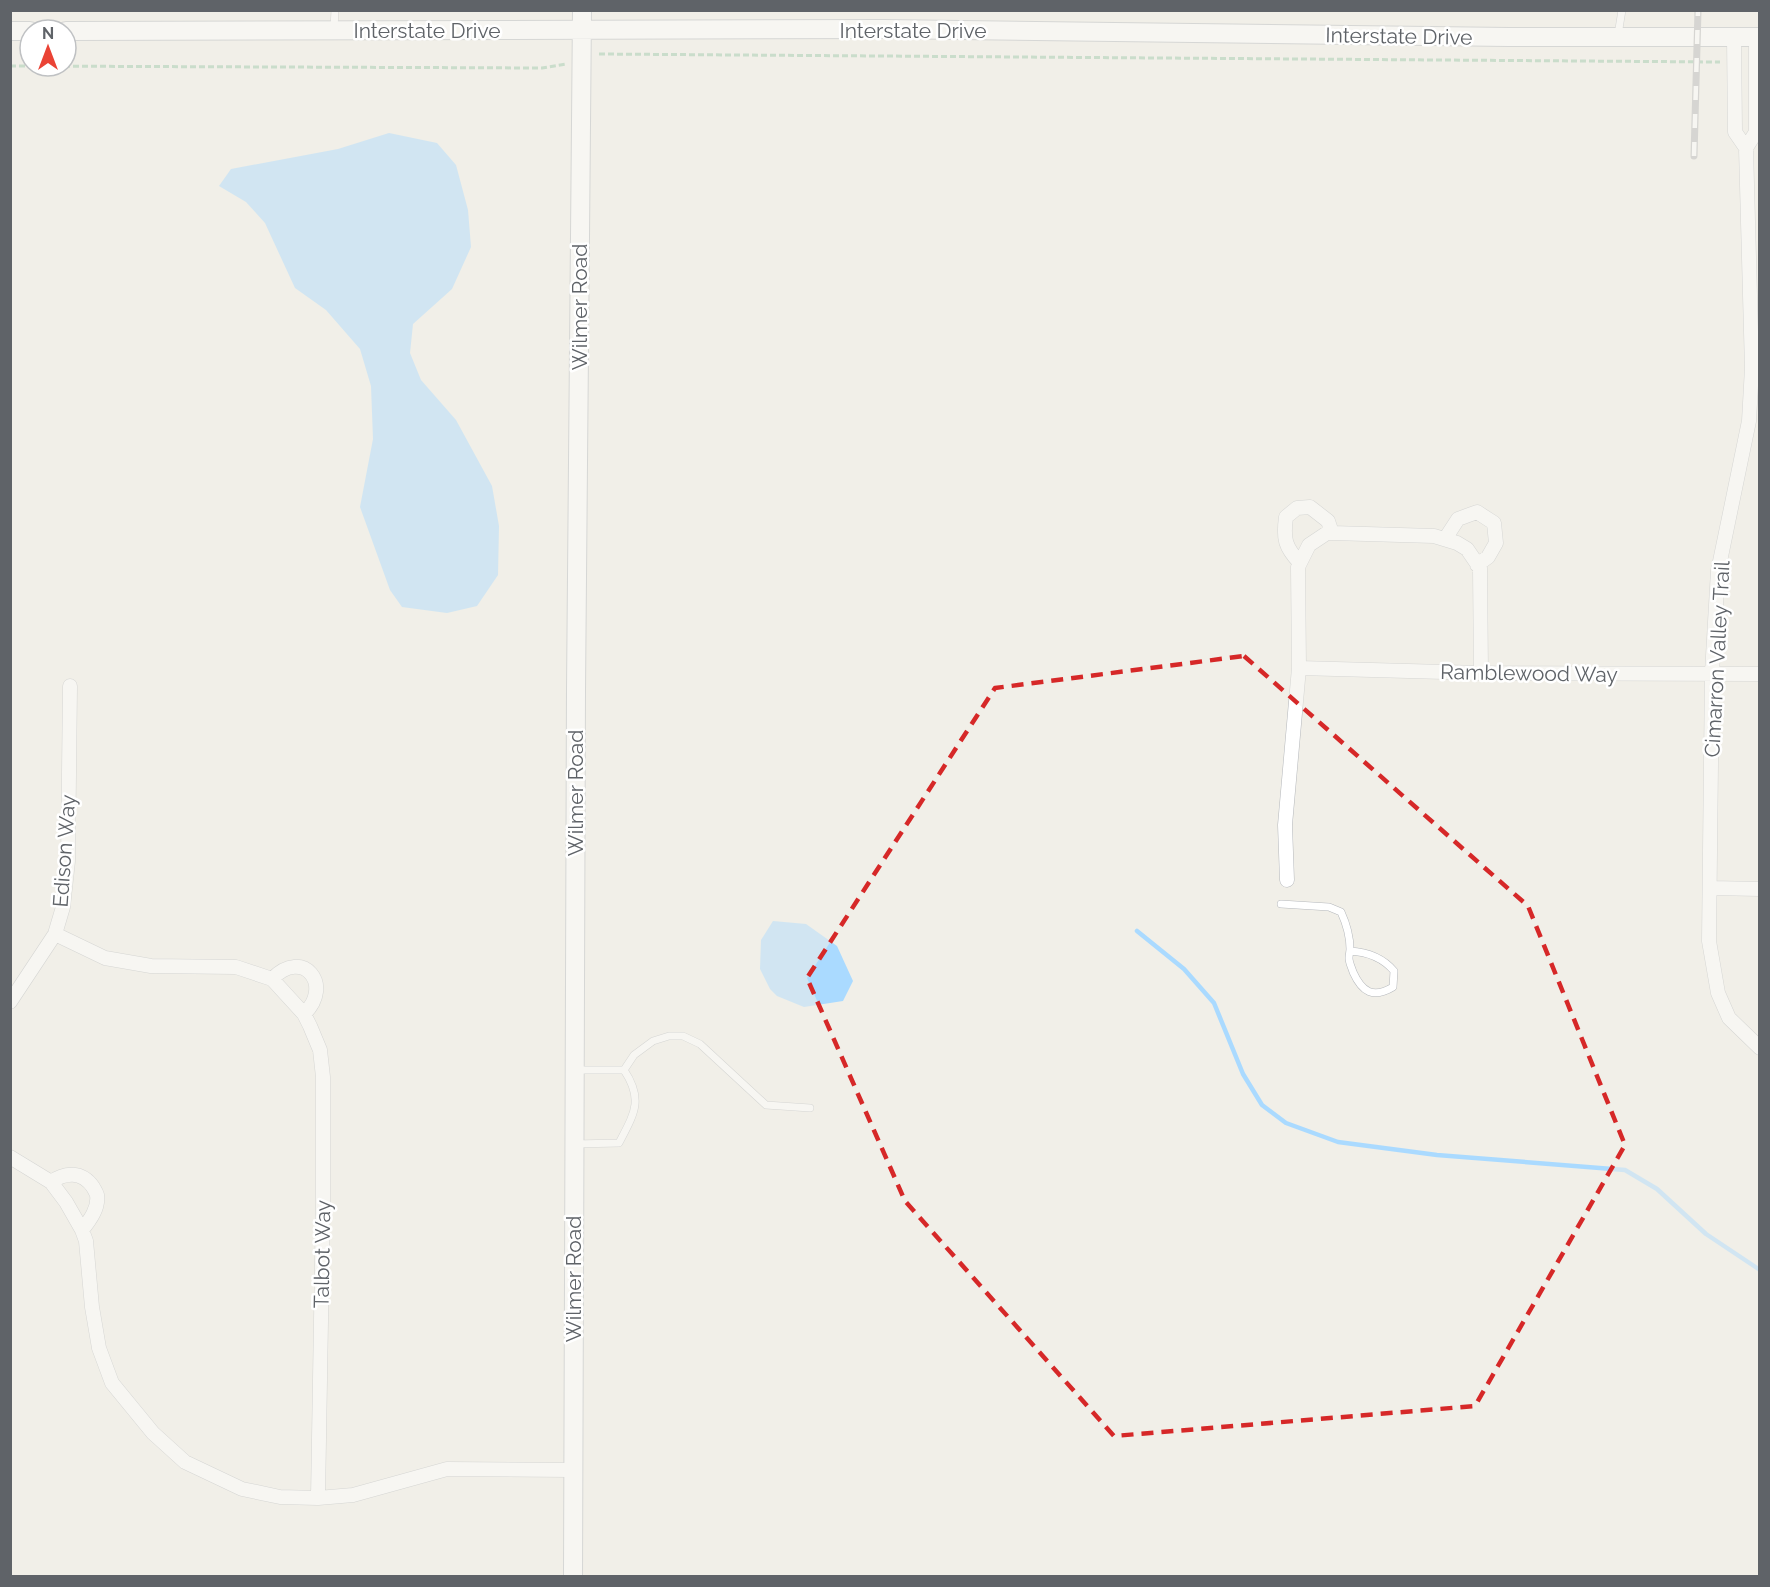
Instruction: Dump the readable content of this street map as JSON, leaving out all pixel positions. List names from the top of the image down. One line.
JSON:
{"streets":{"main road":["Interstate Drive","Wilmer Road"],"street":["Cimarron Valley Trail","Ramblewood Way","Edison Way","Talbot Way"]},"crossings":[["Interstate Drive","Wilmer Road"],["Interstate Drive","Cimarron Valley Trail"],["Cimarron Valley Trail","Ramblewood Way"],["Edison Way","Talbot Way"]],"north":"top"}
